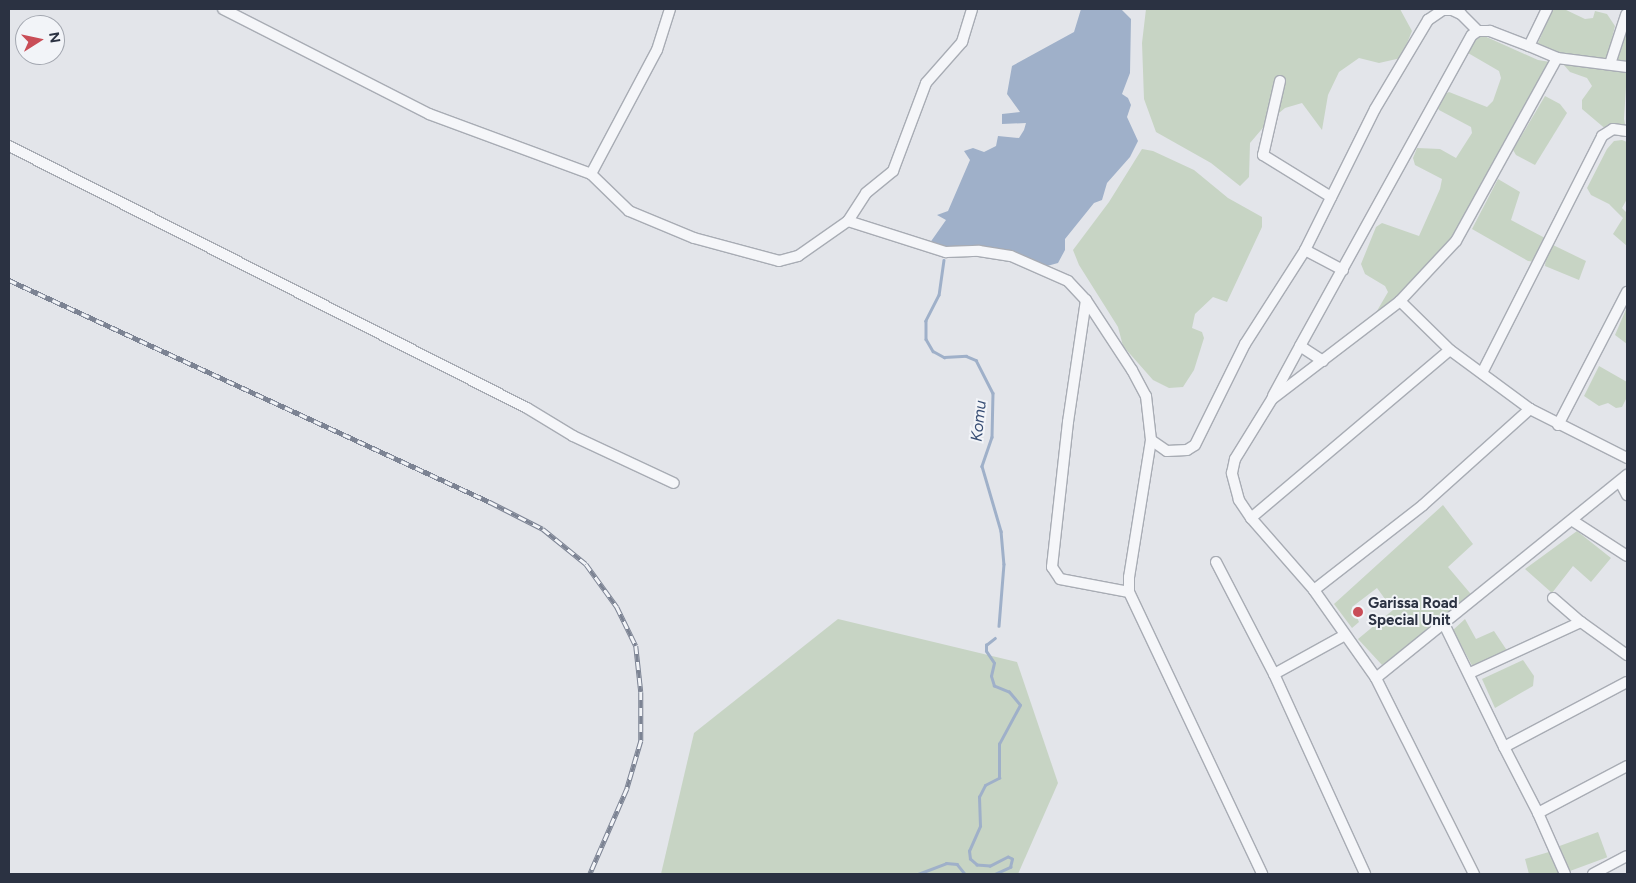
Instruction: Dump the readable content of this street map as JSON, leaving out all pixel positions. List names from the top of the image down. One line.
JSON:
{"water":["Komu"],"places":["Garissa Road Special Unit"],"north":"right"}
